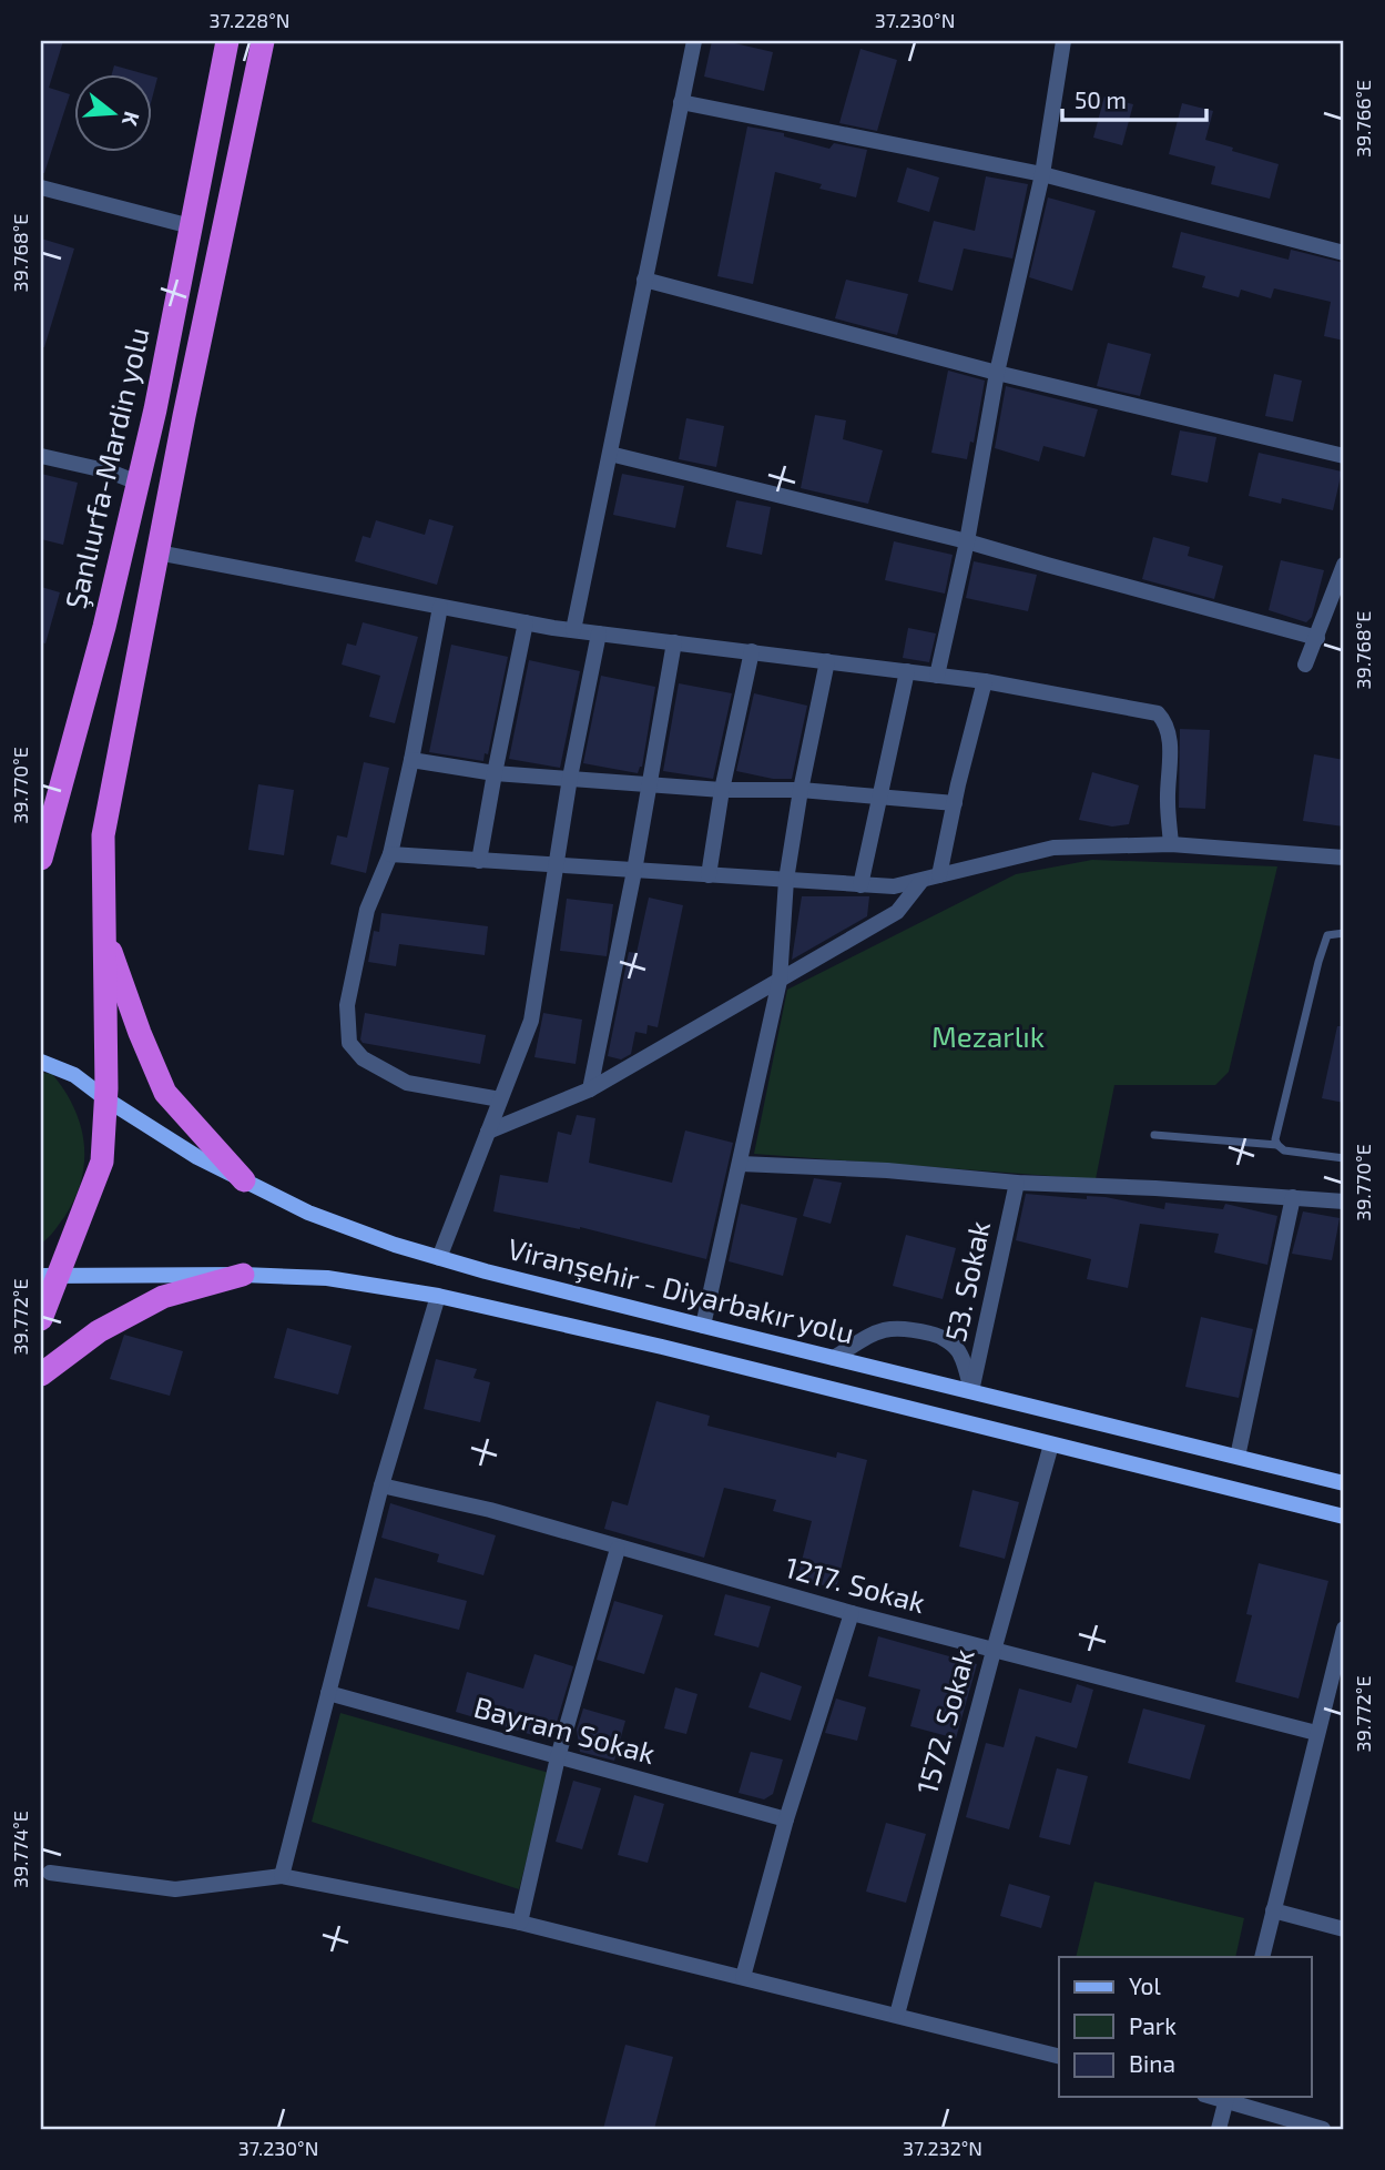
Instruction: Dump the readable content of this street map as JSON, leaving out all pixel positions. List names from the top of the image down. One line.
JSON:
{"streets":{"highway":["Şanlıurfa-Mardin yolu"],"main road":["Viranşehir - Diyarbakır yolu"],"street":["53. Sokak","1217. Sokak","1572. Sokak","Bayram Sokak"]},"crossings":[["53. Sokak","Viranşehir - Diyarbakır yolu"],["Viranşehir - Diyarbakır yolu","1572. Sokak"],["1217. Sokak","1572. Sokak"]],"parks":["Mezarlık"],"legend":["Yol","Park","Bina"],"scale_bar":"50 m","north":"right","coordinates":["37.228°N","37.230°N","39.766°E","39.768°E","39.770°E","39.772°E","39.774°E","37.232°N"]}
